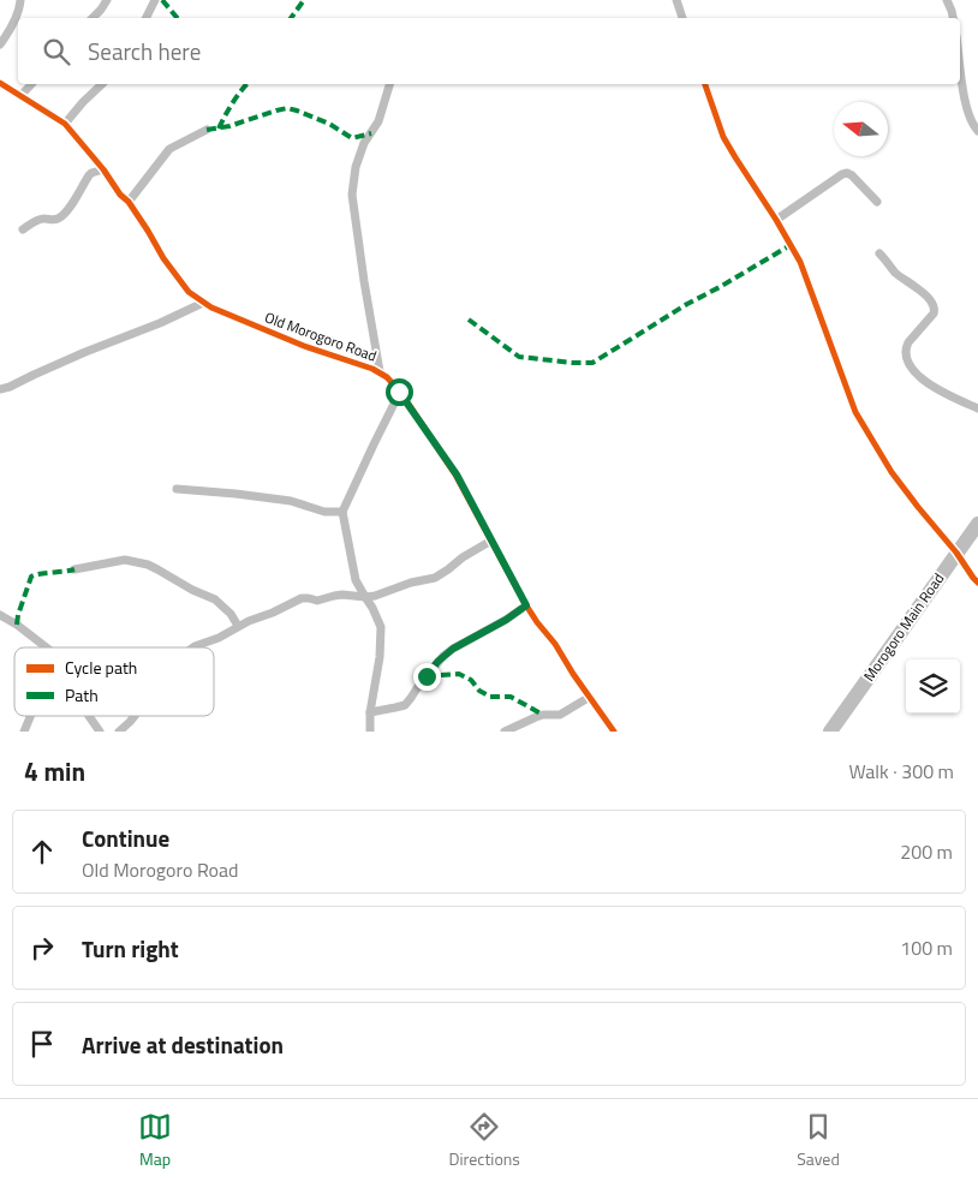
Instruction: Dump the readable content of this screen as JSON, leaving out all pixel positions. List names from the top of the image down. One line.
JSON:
{"streets":{"highway":["Morogoro Main Road"],"street":["Old Morogoro Road"]},"legend":["Cycle path","Path"],"north":"left","page":{"search":"Search here","heading":["4 min","Walk · 300 m"],"list":[["Continue","Old Morogoro Road","200 m"],["Turn right","100 m"],"Arrive at destination"],"nav":["Map","Directions","Saved"]}}
